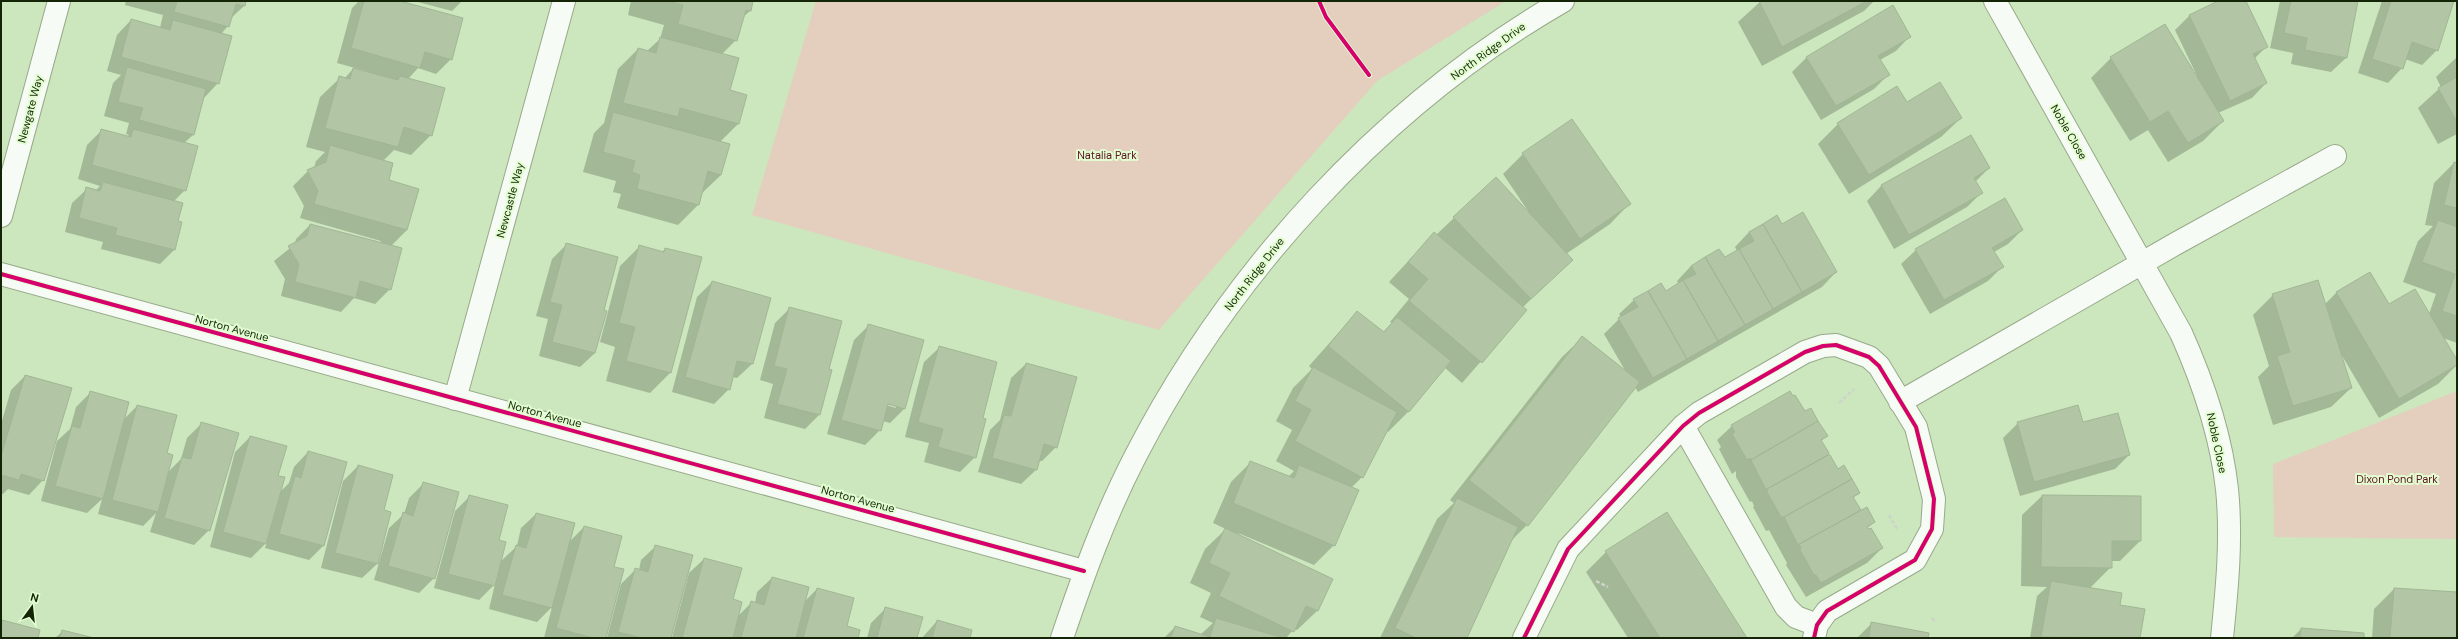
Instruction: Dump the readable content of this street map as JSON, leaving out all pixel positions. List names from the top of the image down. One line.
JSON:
{"streets":{"street":["North Ridge Drive","Newgate Way","Noble Close","Newcastle Way","Norton Avenue"]},"crossings":[["North Ridge Drive","Norton Avenue"],["Newcastle Way","Norton Avenue"]],"parks":["Natalia Park","Dixon Pond Park"],"north":"top"}
